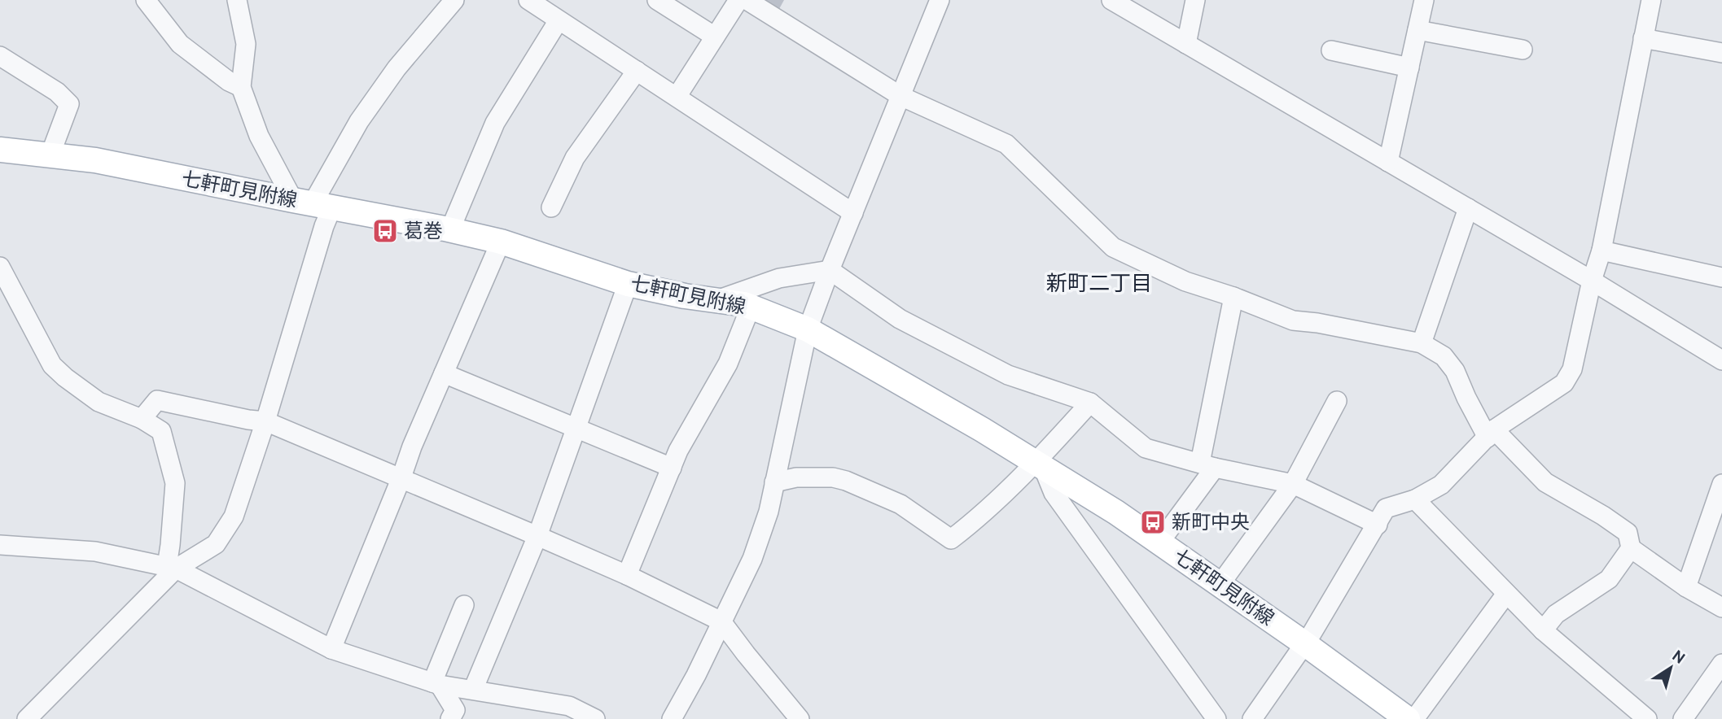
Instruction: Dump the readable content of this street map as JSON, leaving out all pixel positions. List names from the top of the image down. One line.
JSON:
{"streets":{"main road":["七軒町見附線"]},"districts":["新町二丁目"],"places":{"bus stop":["葛巻","新町中央"]},"north":"top right"}
